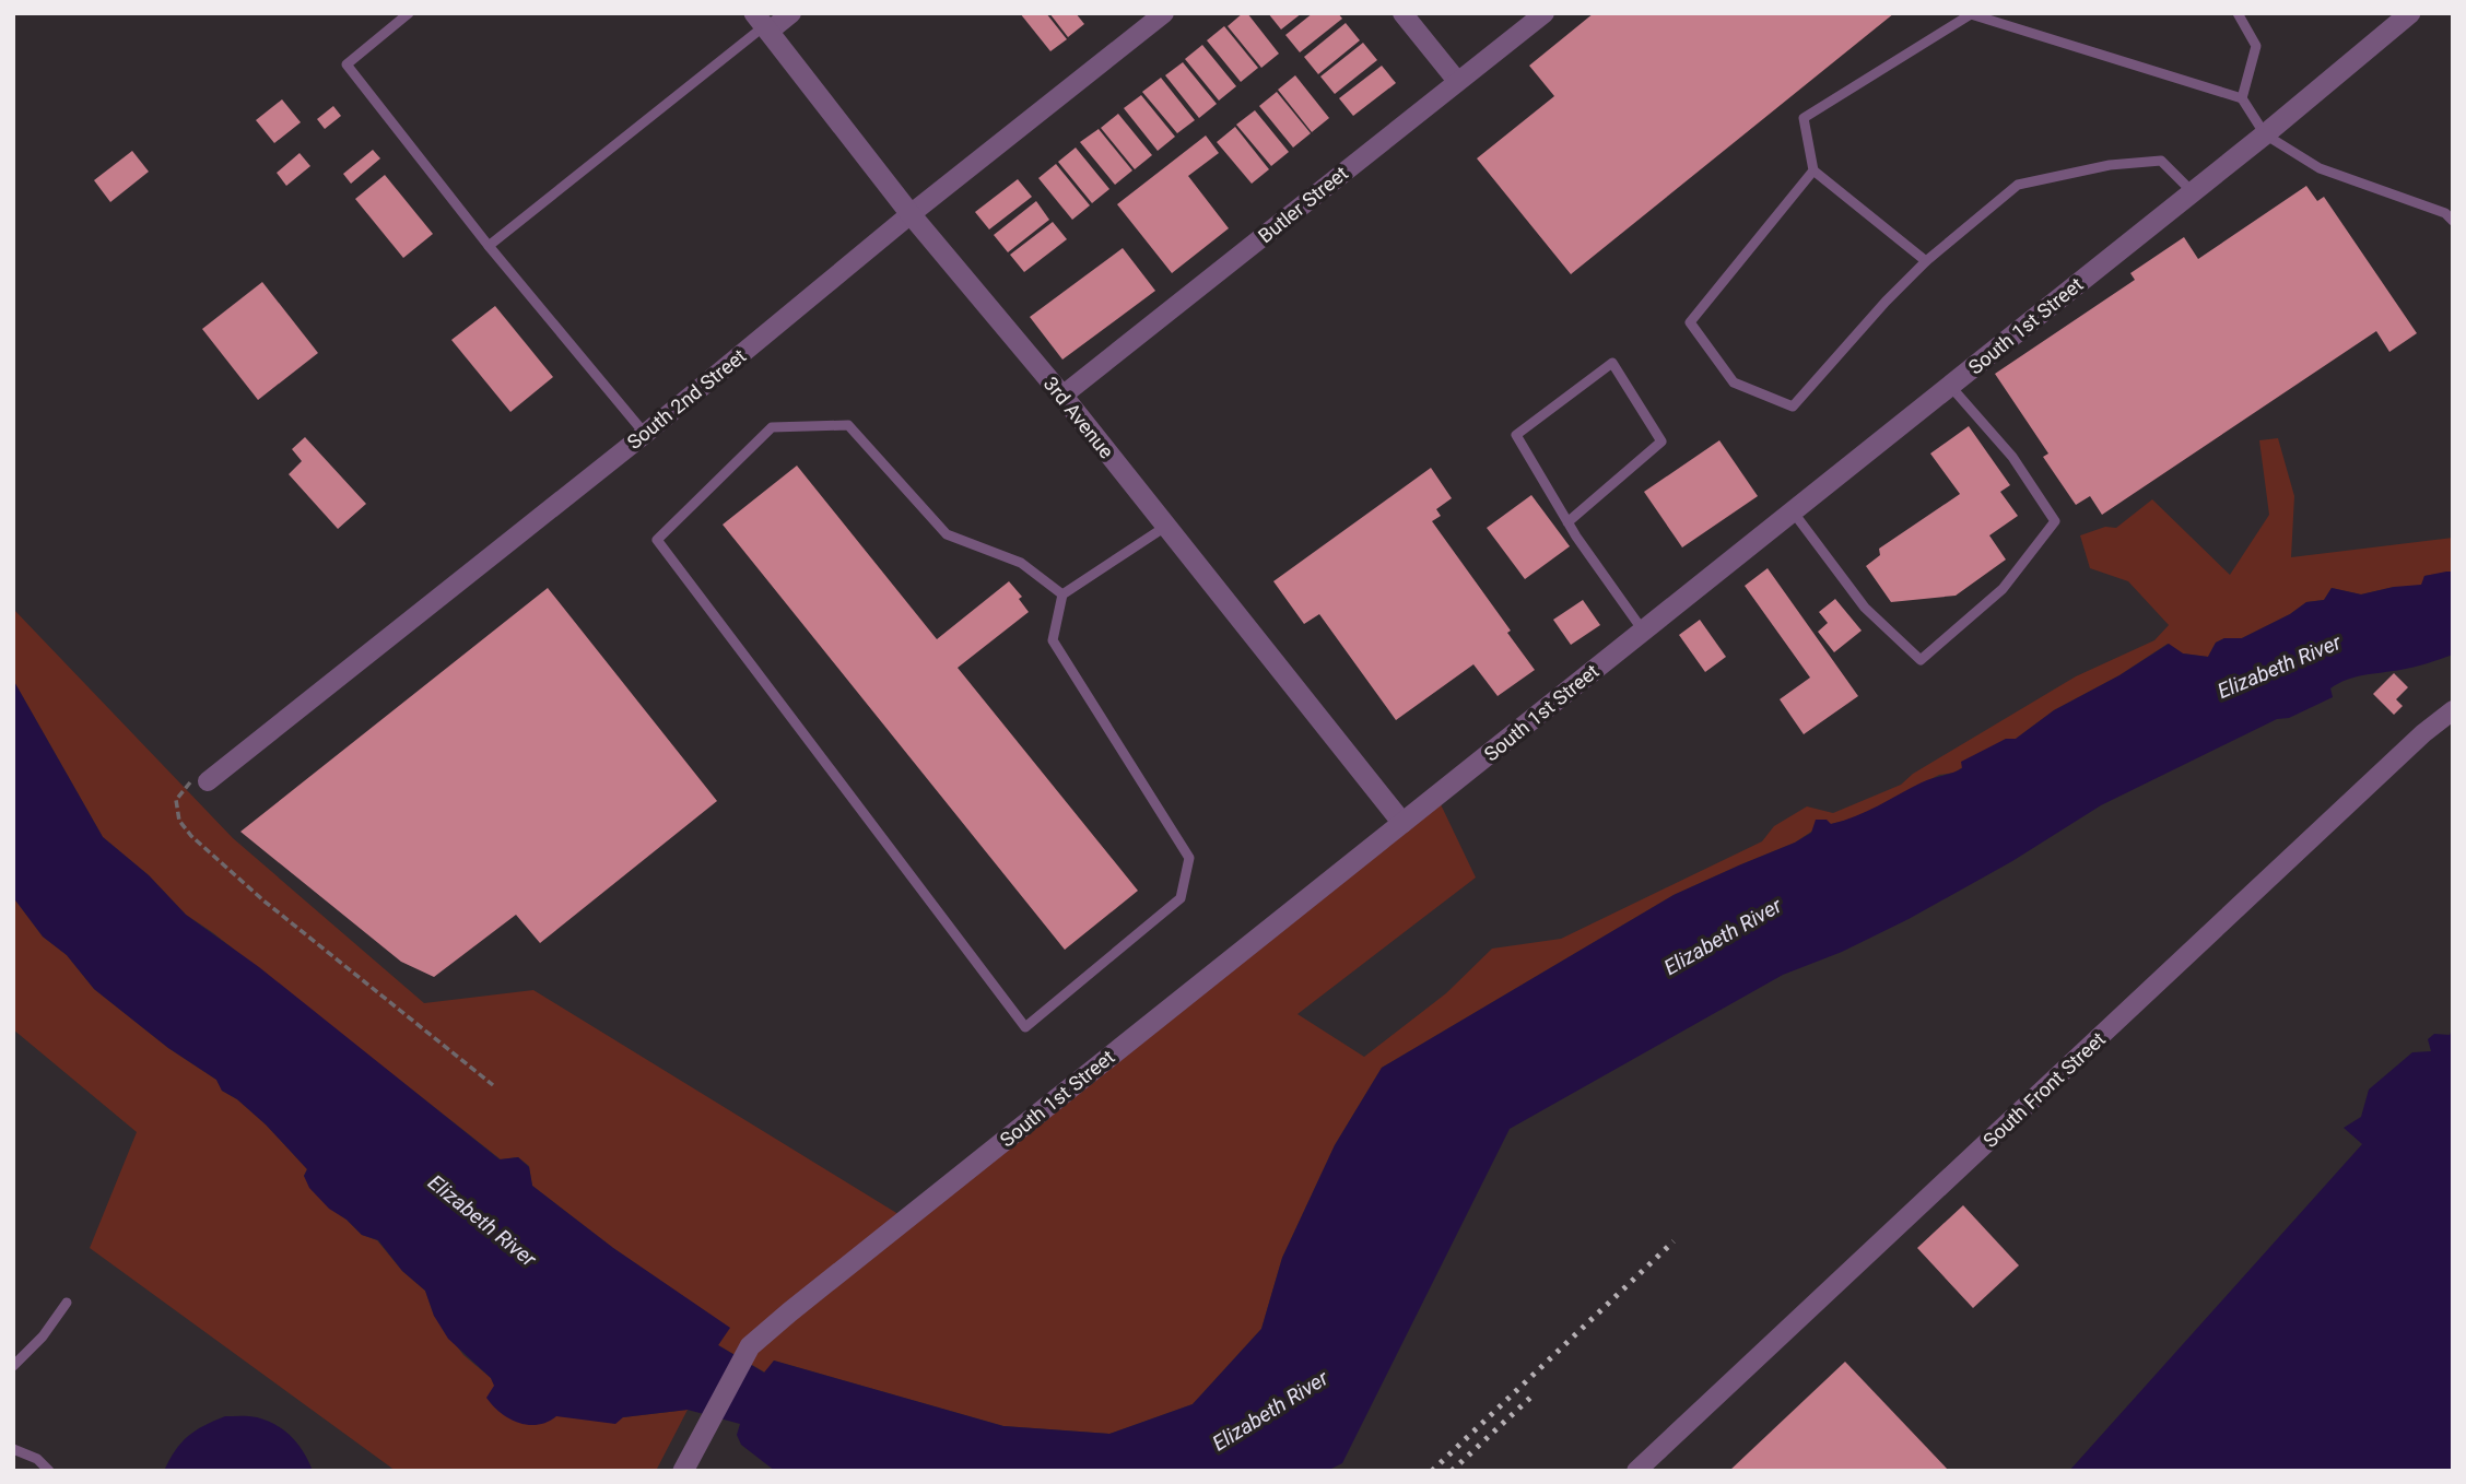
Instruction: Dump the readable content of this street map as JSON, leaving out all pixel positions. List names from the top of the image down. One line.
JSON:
{"streets":{"street":["Butler Street","South 1st Street","South 2nd Street","3rd Avenue","South Front Street"]},"crossings":[["Butler Street","3rd Avenue"],["South 1st Street","3rd Avenue"],["South 2nd Street","3rd Avenue"]],"water":["Elizabeth River"]}
